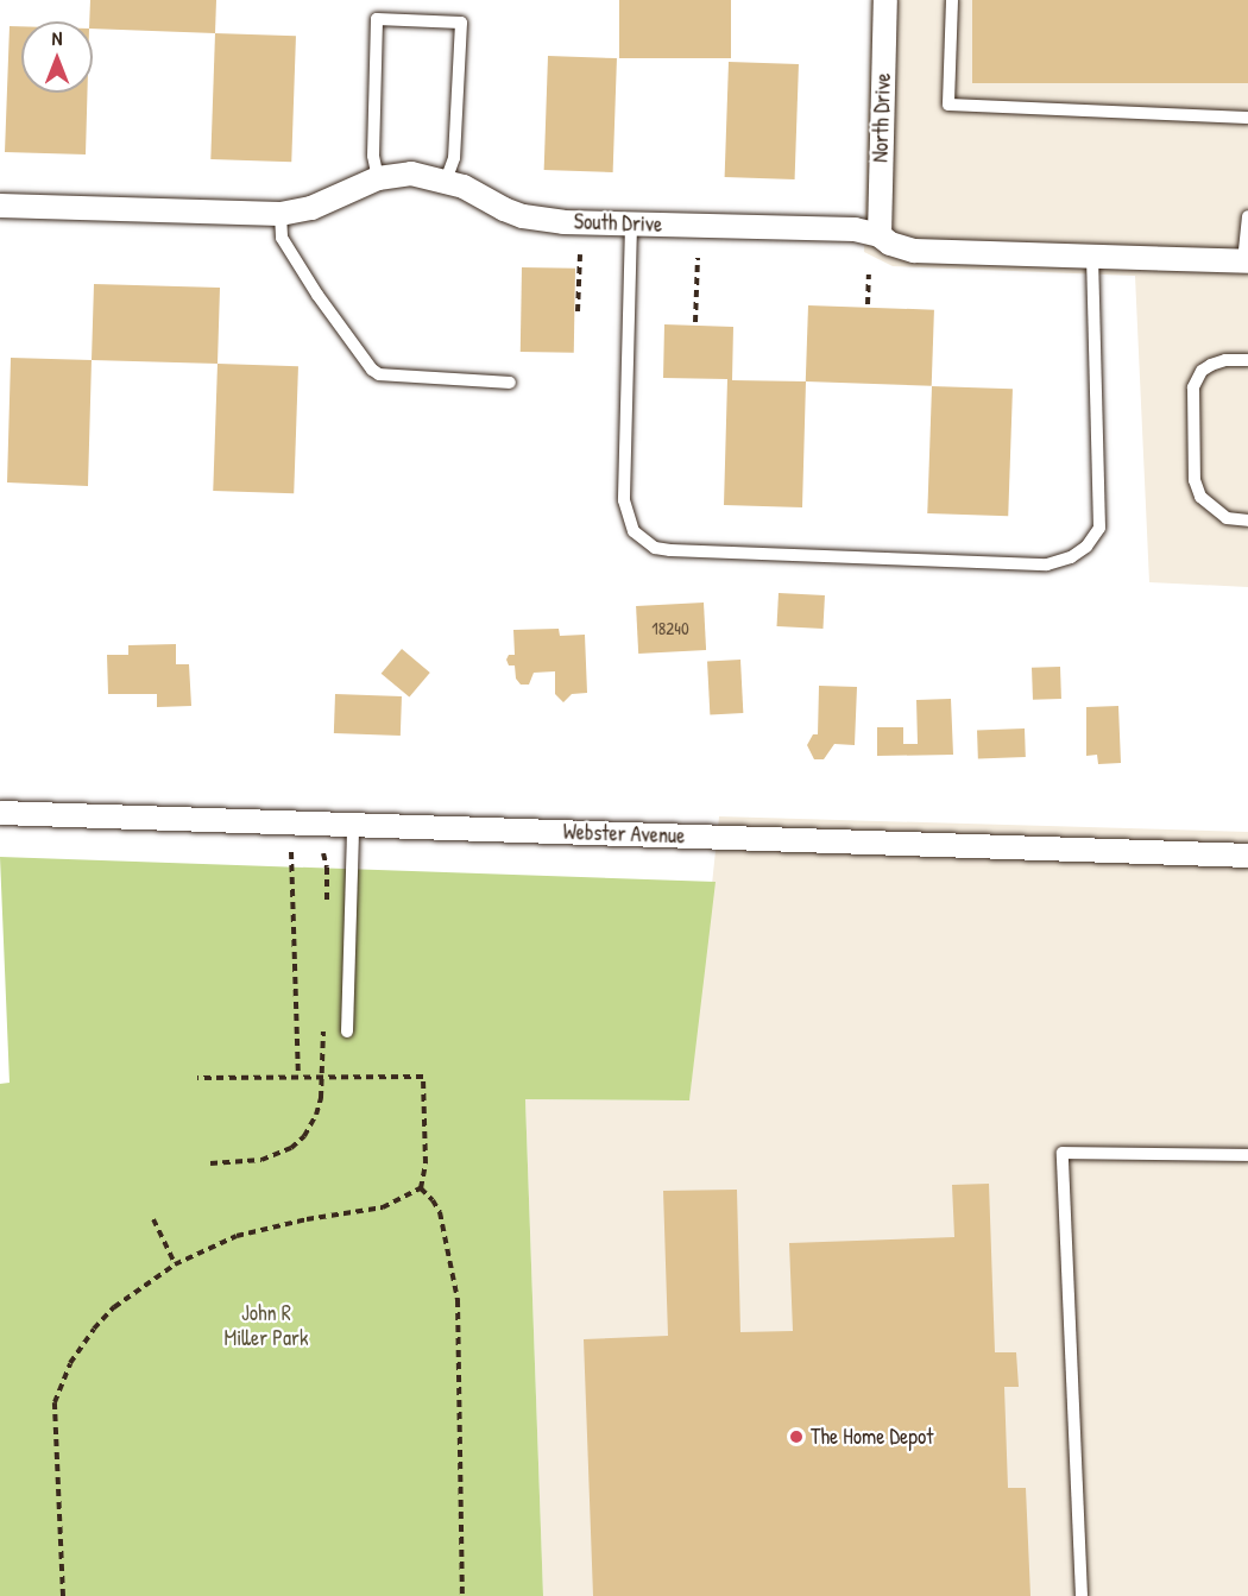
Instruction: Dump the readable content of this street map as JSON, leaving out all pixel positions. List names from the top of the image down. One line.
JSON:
{"streets":{"street":["North Drive","South Drive","Webster Avenue"]},"crossings":[["North Drive","South Drive"]],"parks":["John R Miller Park"],"places":["The Home Depot"],"house_numbers":["18240"],"north":"top"}
